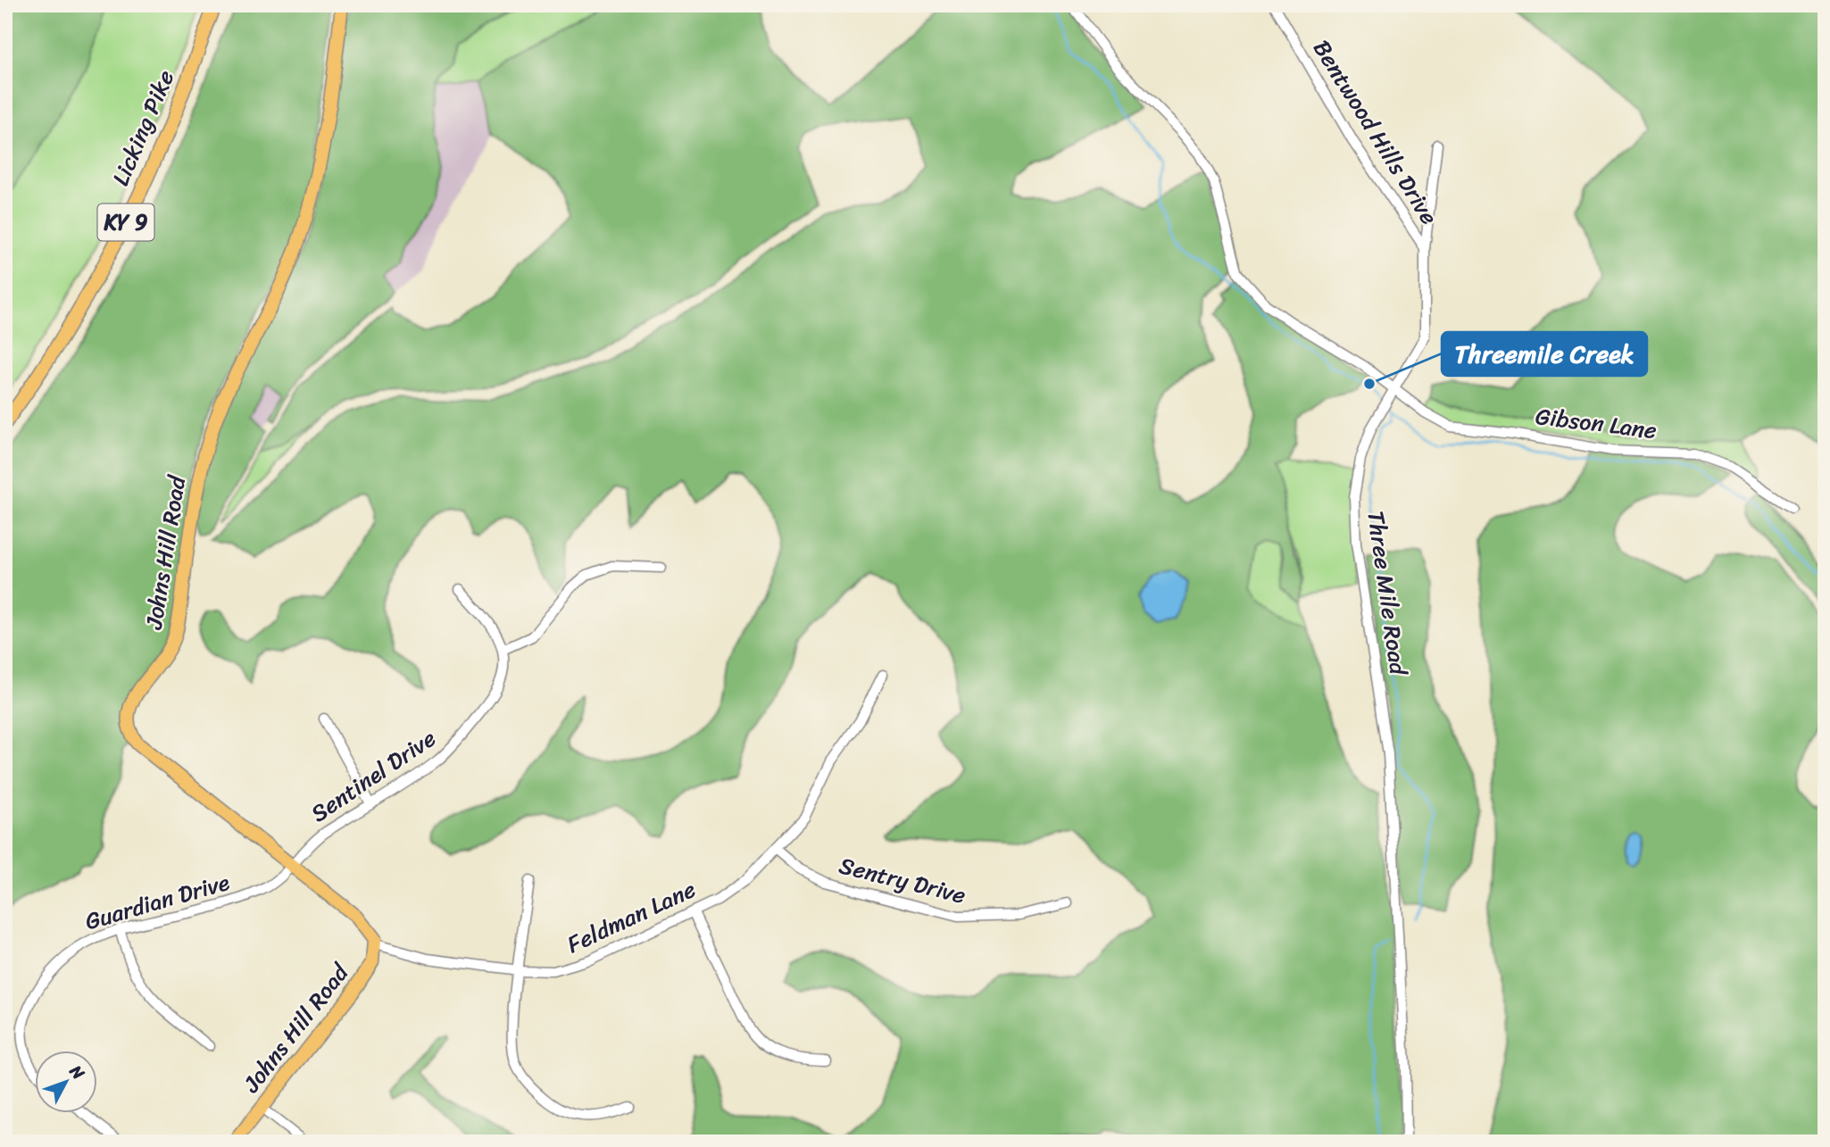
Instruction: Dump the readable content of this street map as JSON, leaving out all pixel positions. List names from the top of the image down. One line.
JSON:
{"streets":{"main road":["Licking Pike","KY 9","Johns Hill Road"],"street":["Bentwood Hills Drive","Gibson Lane","Three Mile Road","Sentinel Drive","Sentry Drive","Guardian Drive","Feldman Lane"]},"crossings":[["Bentwood Hills Drive","Three Mile Road"],["Gibson Lane","Three Mile Road"],["Johns Hill Road","Sentinel Drive"],["Johns Hill Road","Guardian Drive"],["Johns Hill Road","Feldman Lane"],["Sentinel Drive","Guardian Drive"],["Sentry Drive","Feldman Lane"]],"places":["Threemile Creek"],"north":"top right"}
